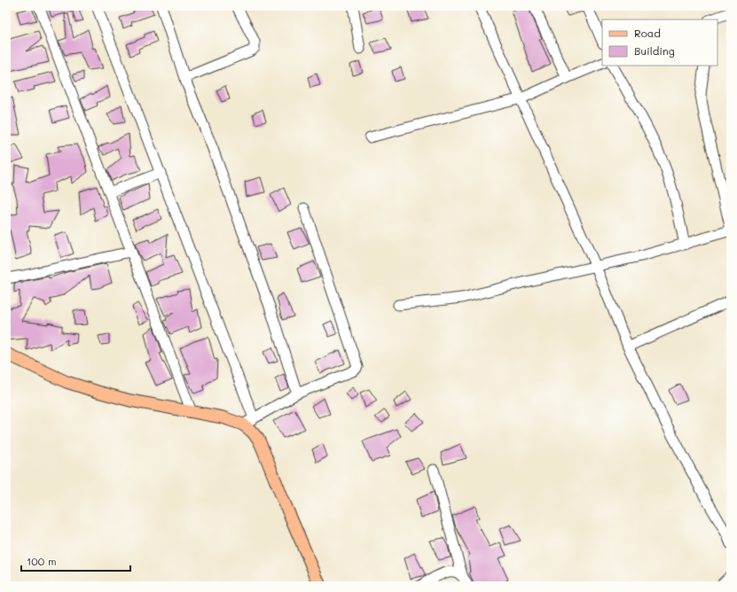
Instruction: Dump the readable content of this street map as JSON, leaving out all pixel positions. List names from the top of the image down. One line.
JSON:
{"legend":["Road","Building"],"scale_bar":"100 m"}
